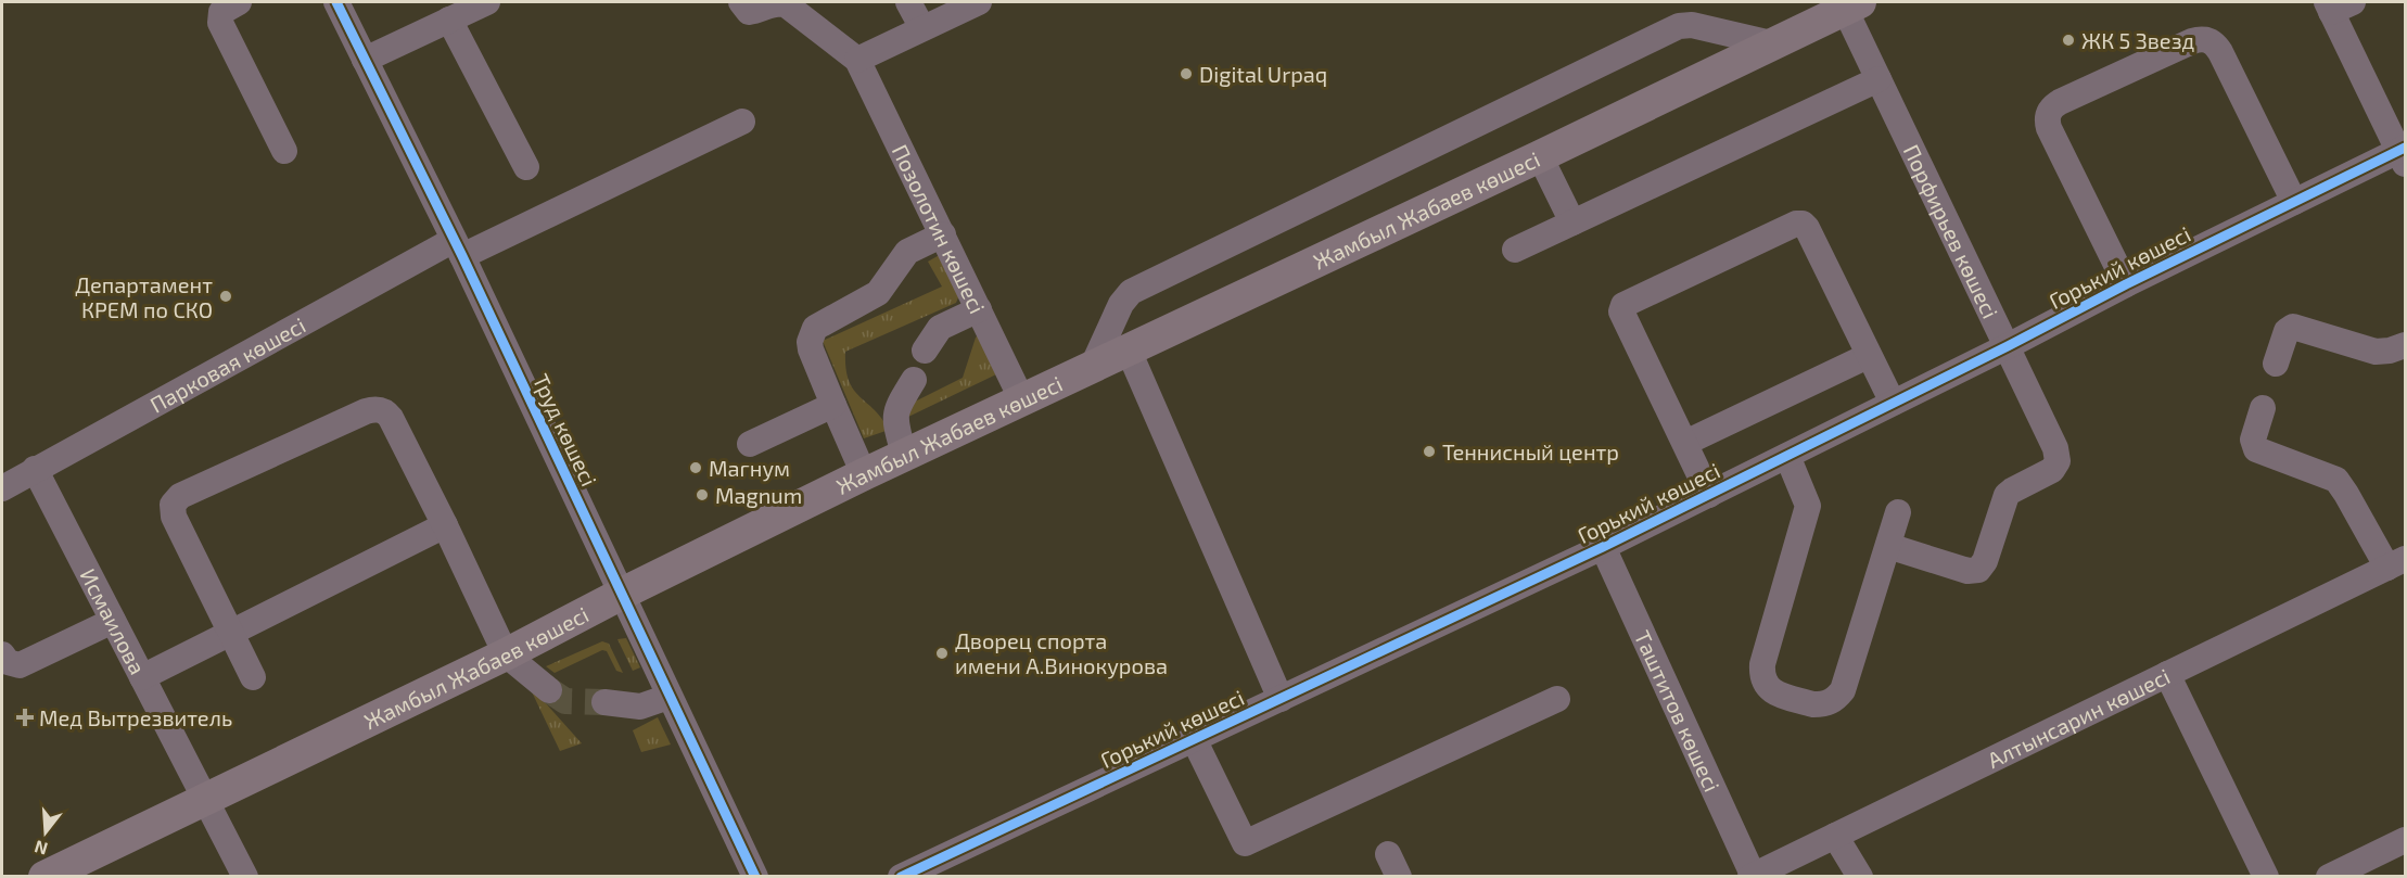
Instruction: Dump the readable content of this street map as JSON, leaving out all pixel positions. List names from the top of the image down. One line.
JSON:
{"streets":{"main road":["Жамбыл Жабаев көшесі"],"street":["Позолотин көшесі","Порфирьев көшесі","Горький көшесі","Парковая көшесі","Труд көшесі","Исмаилова","Таштитов көшесі","Алтынсарин көшесі"]},"crossings":[["Жамбыл Жабаев көшесі","Позолотин көшесі"],["Жамбыл Жабаев көшесі","Порфирьев көшесі"],["Жамбыл Жабаев көшесі","Труд көшесі"],["Жамбыл Жабаев көшесі","Исмаилова"],["Порфирьев көшесі","Горький көшесі"],["Горький көшесі","Таштитов көшесі"],["Парковая көшесі","Труд көшесі"],["Парковая көшесі","Исмаилова"],["Таштитов көшесі","Алтынсарин көшесі"]],"places":{"other":["ЖК 5 Звезд","Digital Urpaq","Департамент КРЕМ по СКО","Теннисный центр","Магнум","Magnum","Дворец спорта имени А.Винокурова"],"health":["Мед Вытрезвитель"]},"north":"bottom"}
